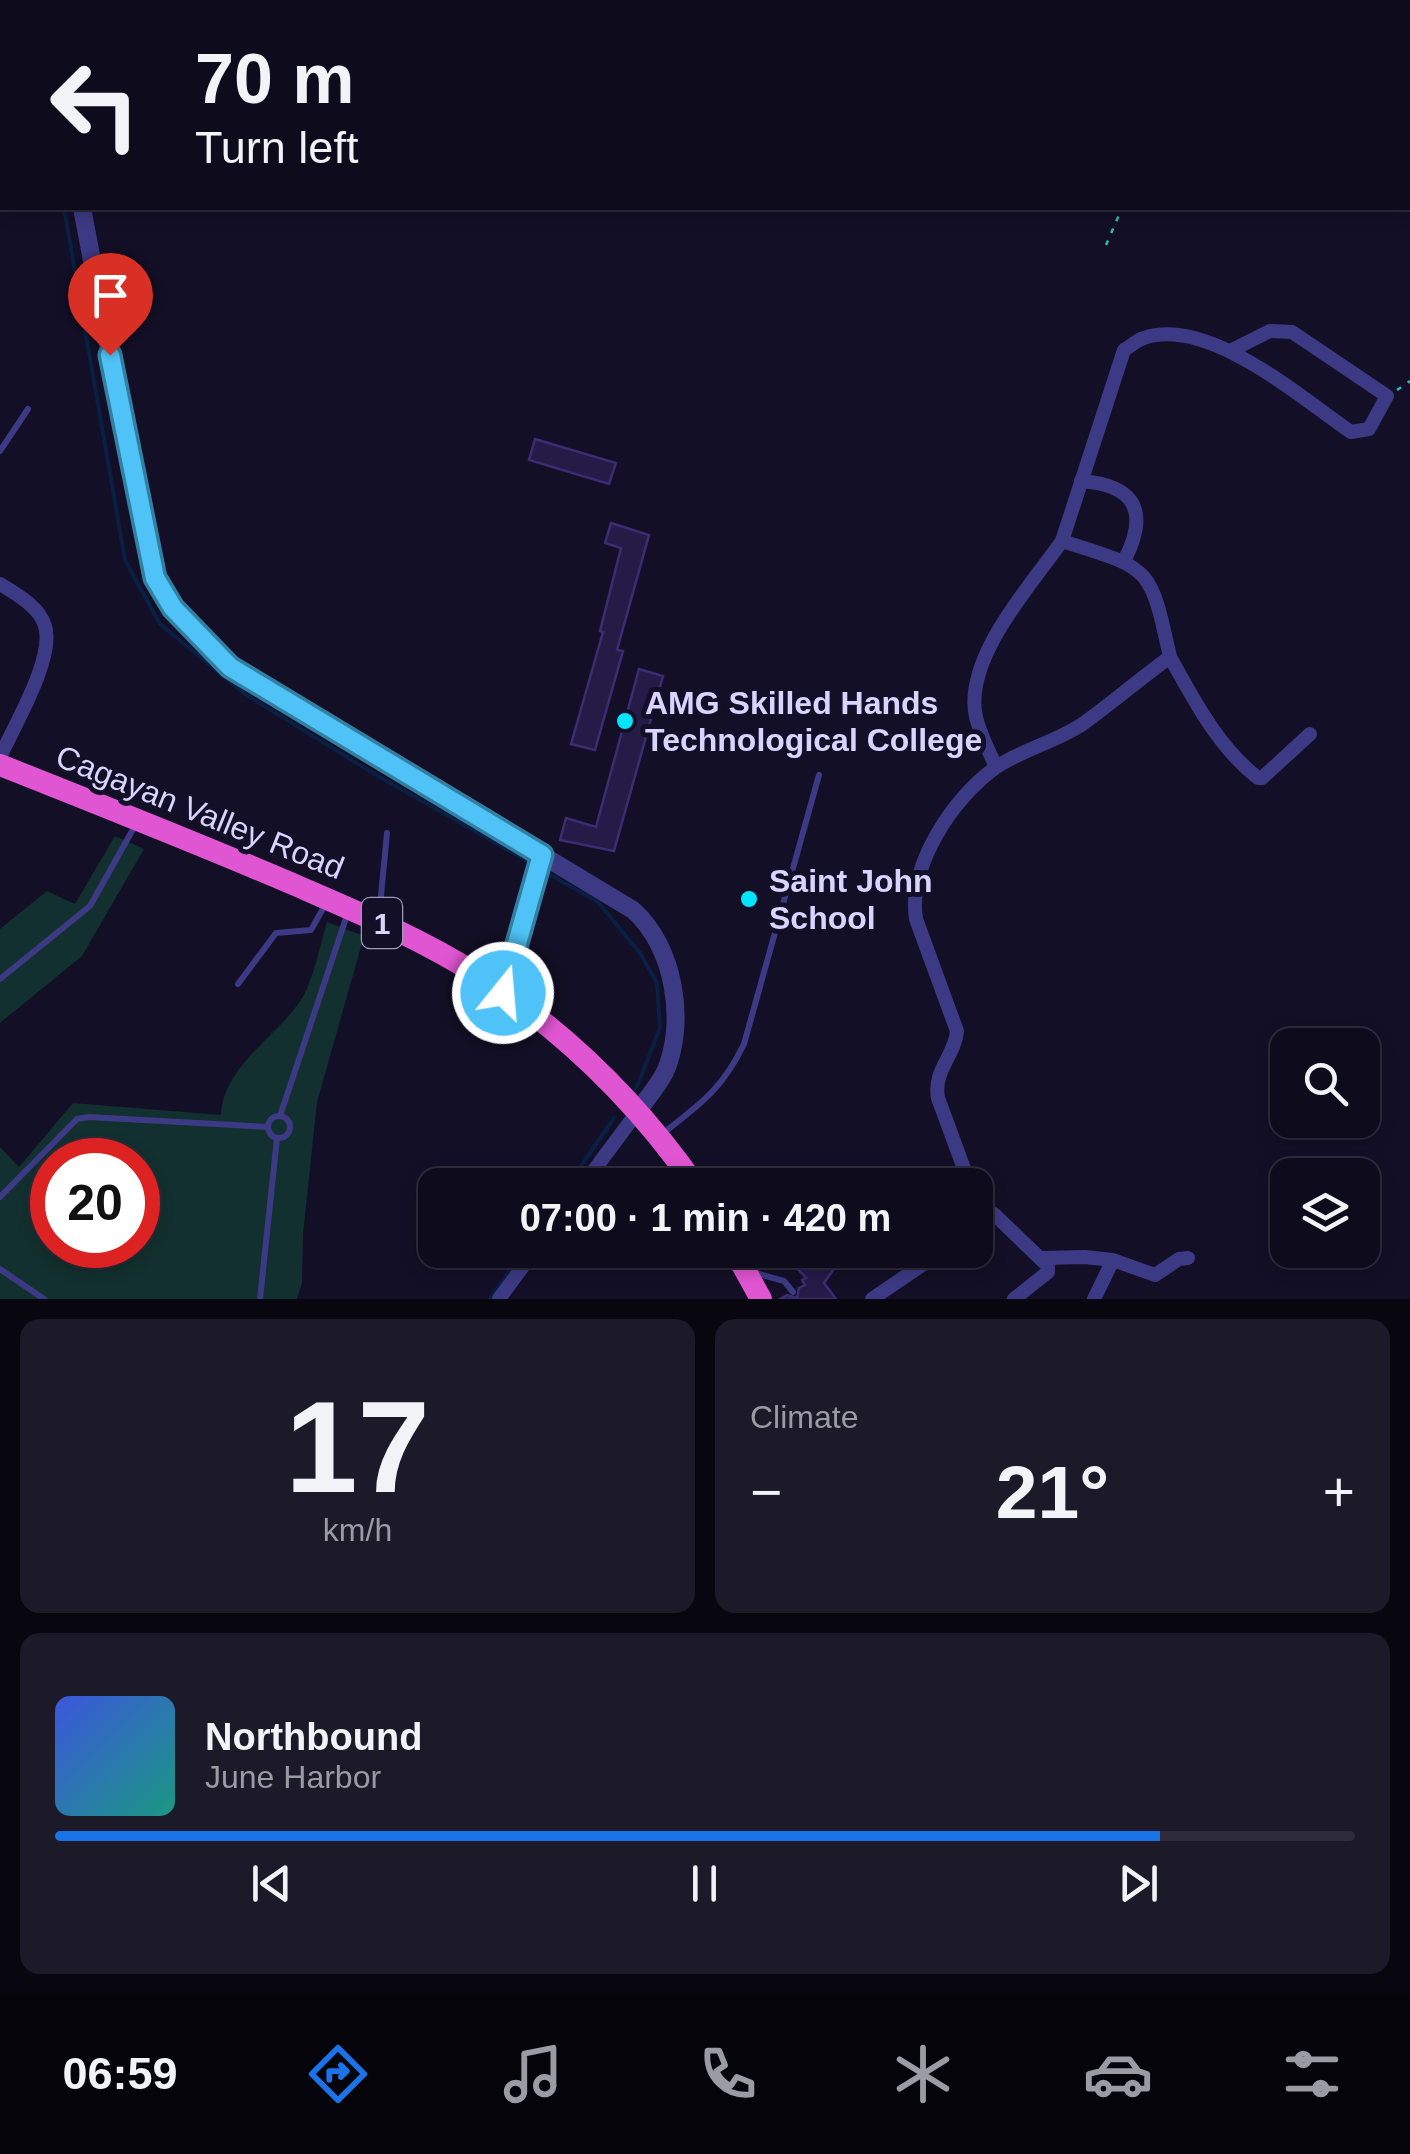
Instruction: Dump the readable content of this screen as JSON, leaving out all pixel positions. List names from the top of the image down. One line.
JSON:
{"streets":{"highway":["Cagayan Valley Road","1"]},"places":["AMG Skilled Hands Technological College","Saint John School"],"page":{"turn":["70 m","Turn left"],"limit":"20","trip":"07:00 · 1 min · 420 m","tile":[["17","km/h"],"Climate"],"heat":["−","21°","+"],"song":["Northbound","June Harbor"],"tabs":"06:59"}}
